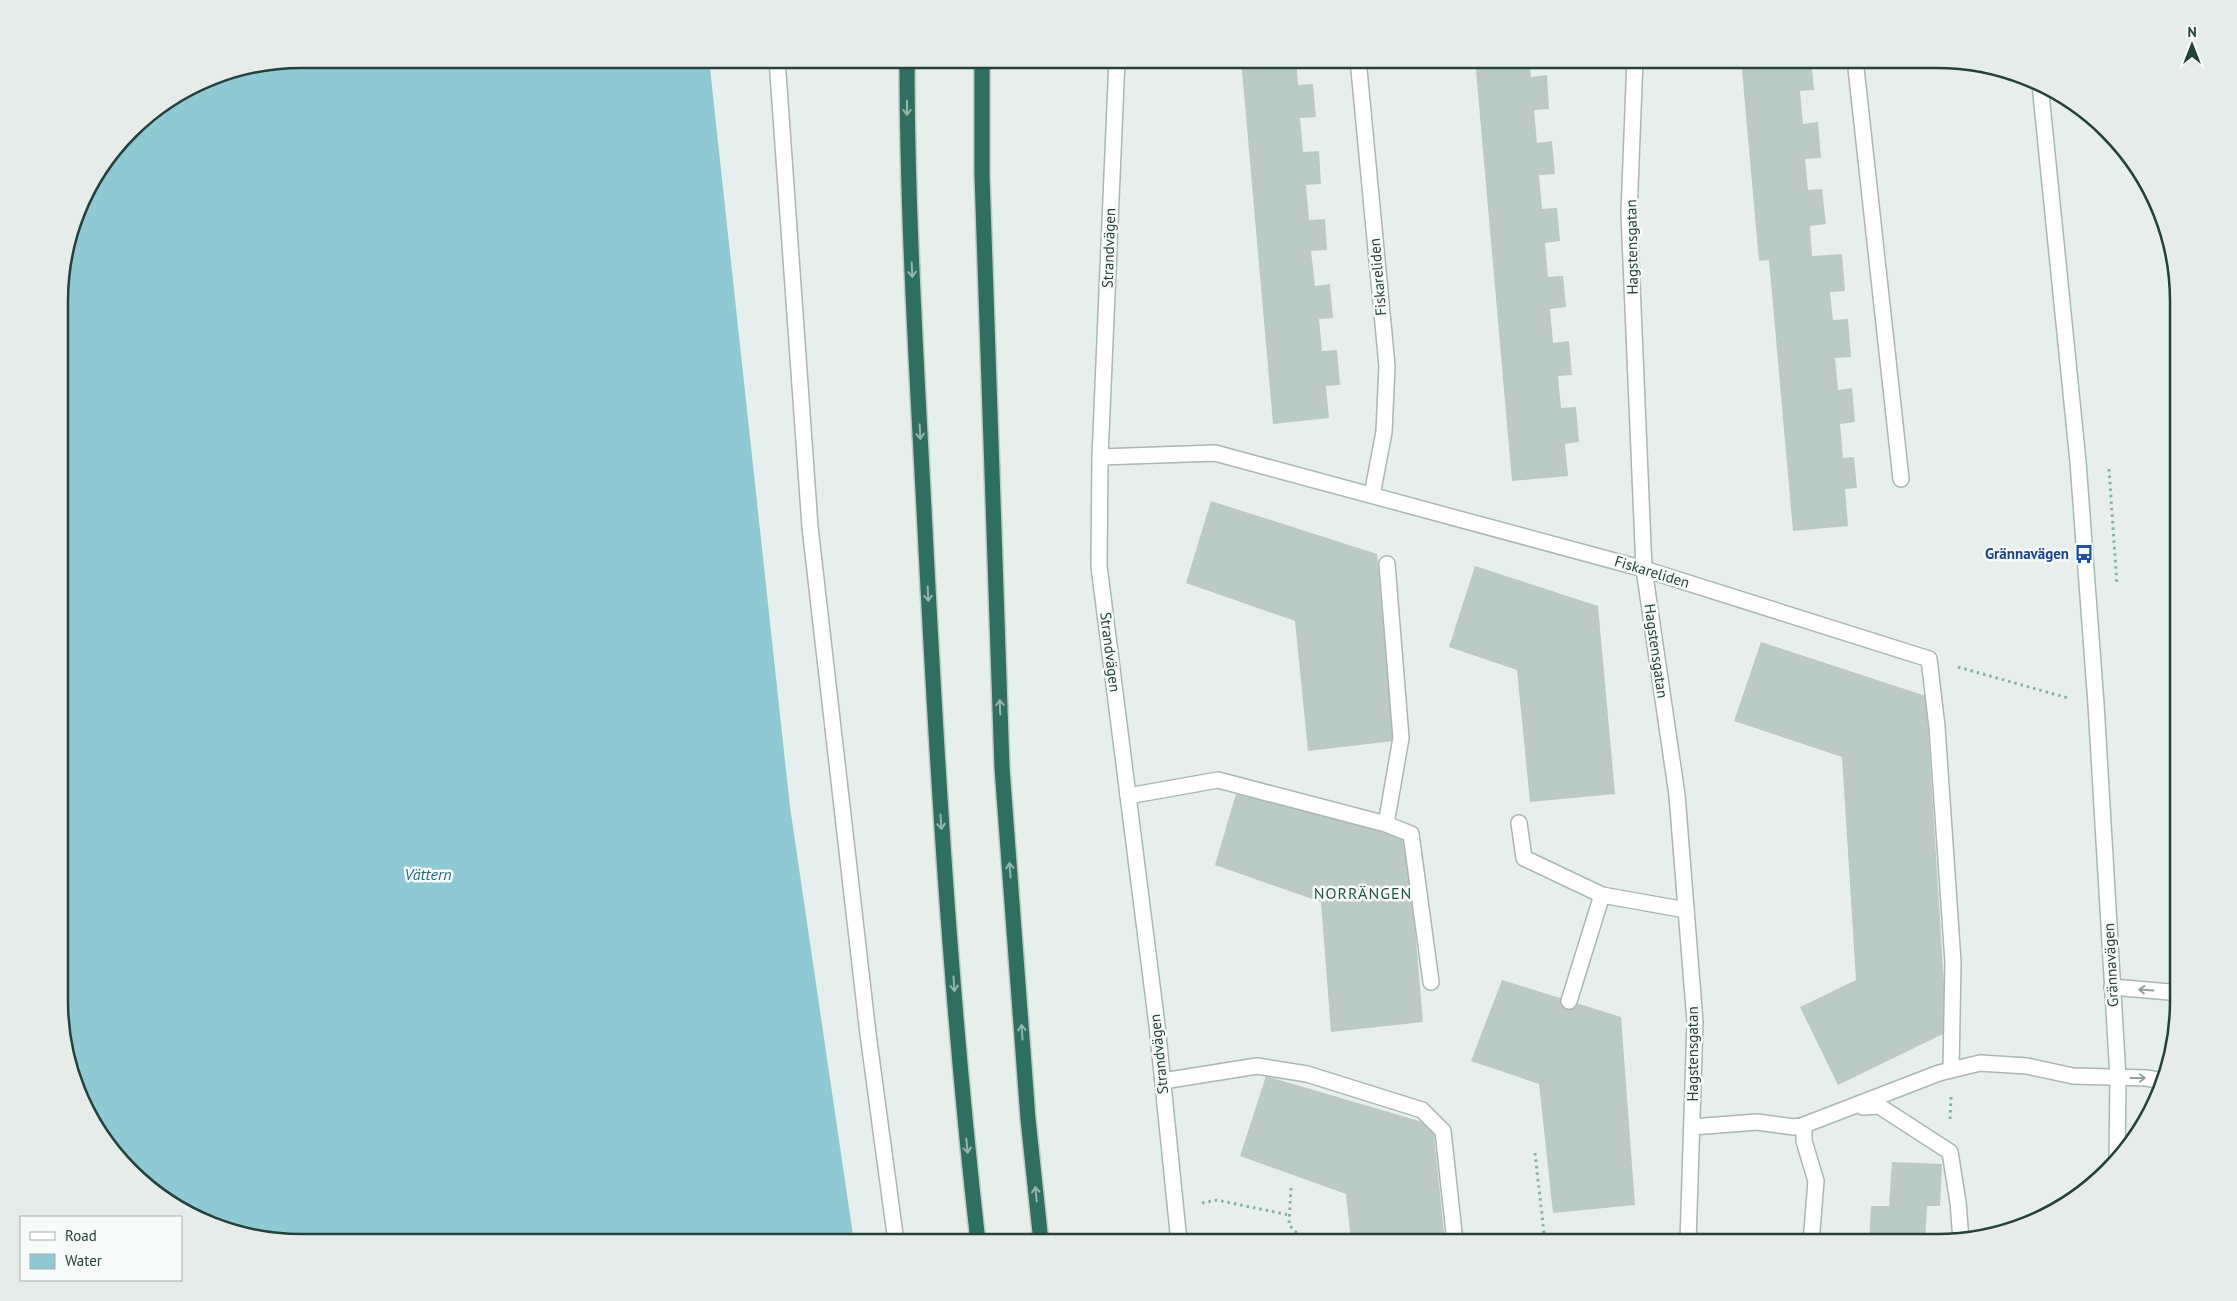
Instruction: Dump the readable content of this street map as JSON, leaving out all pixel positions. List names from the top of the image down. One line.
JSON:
{"streets":{"street":["Hagstensgatan","Strandvägen","Fiskareliden","Grännavägen"]},"crossings":[["Hagstensgatan","Fiskareliden"],["Strandvägen","Fiskareliden"]],"districts":["NORRÄNGEN"],"water":["Vättern"],"places":{"bus stop":["Grännavägen"]},"legend":["Road","Water"],"north":"top"}
